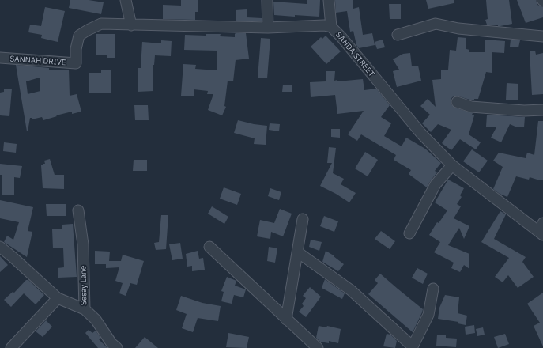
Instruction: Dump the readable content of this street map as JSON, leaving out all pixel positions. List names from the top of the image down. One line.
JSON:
{"streets":{"street":["SANDA STREET","SANNAH DRIVE","Sesay Lane"]},"crossings":[["SANDA STREET","SANNAH DRIVE"]]}
